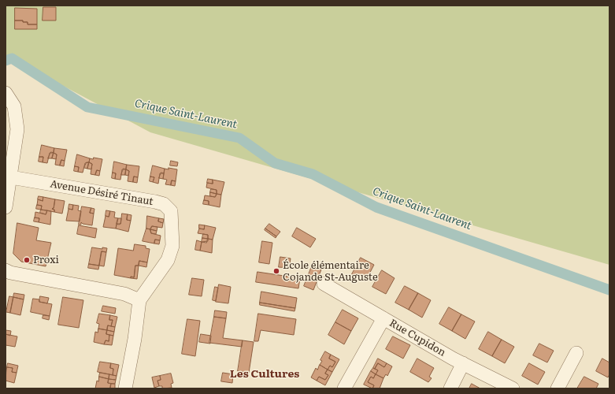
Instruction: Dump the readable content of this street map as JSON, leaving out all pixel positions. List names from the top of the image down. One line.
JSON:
{"streets":{"street":["Avenue Désiré Tinaut","Rue Cupidon"]},"districts":["Les Cultures"],"water":["Crique Saint-Laurent"],"places":["Proxi","École élémentaire Cojande St-Auguste"]}
